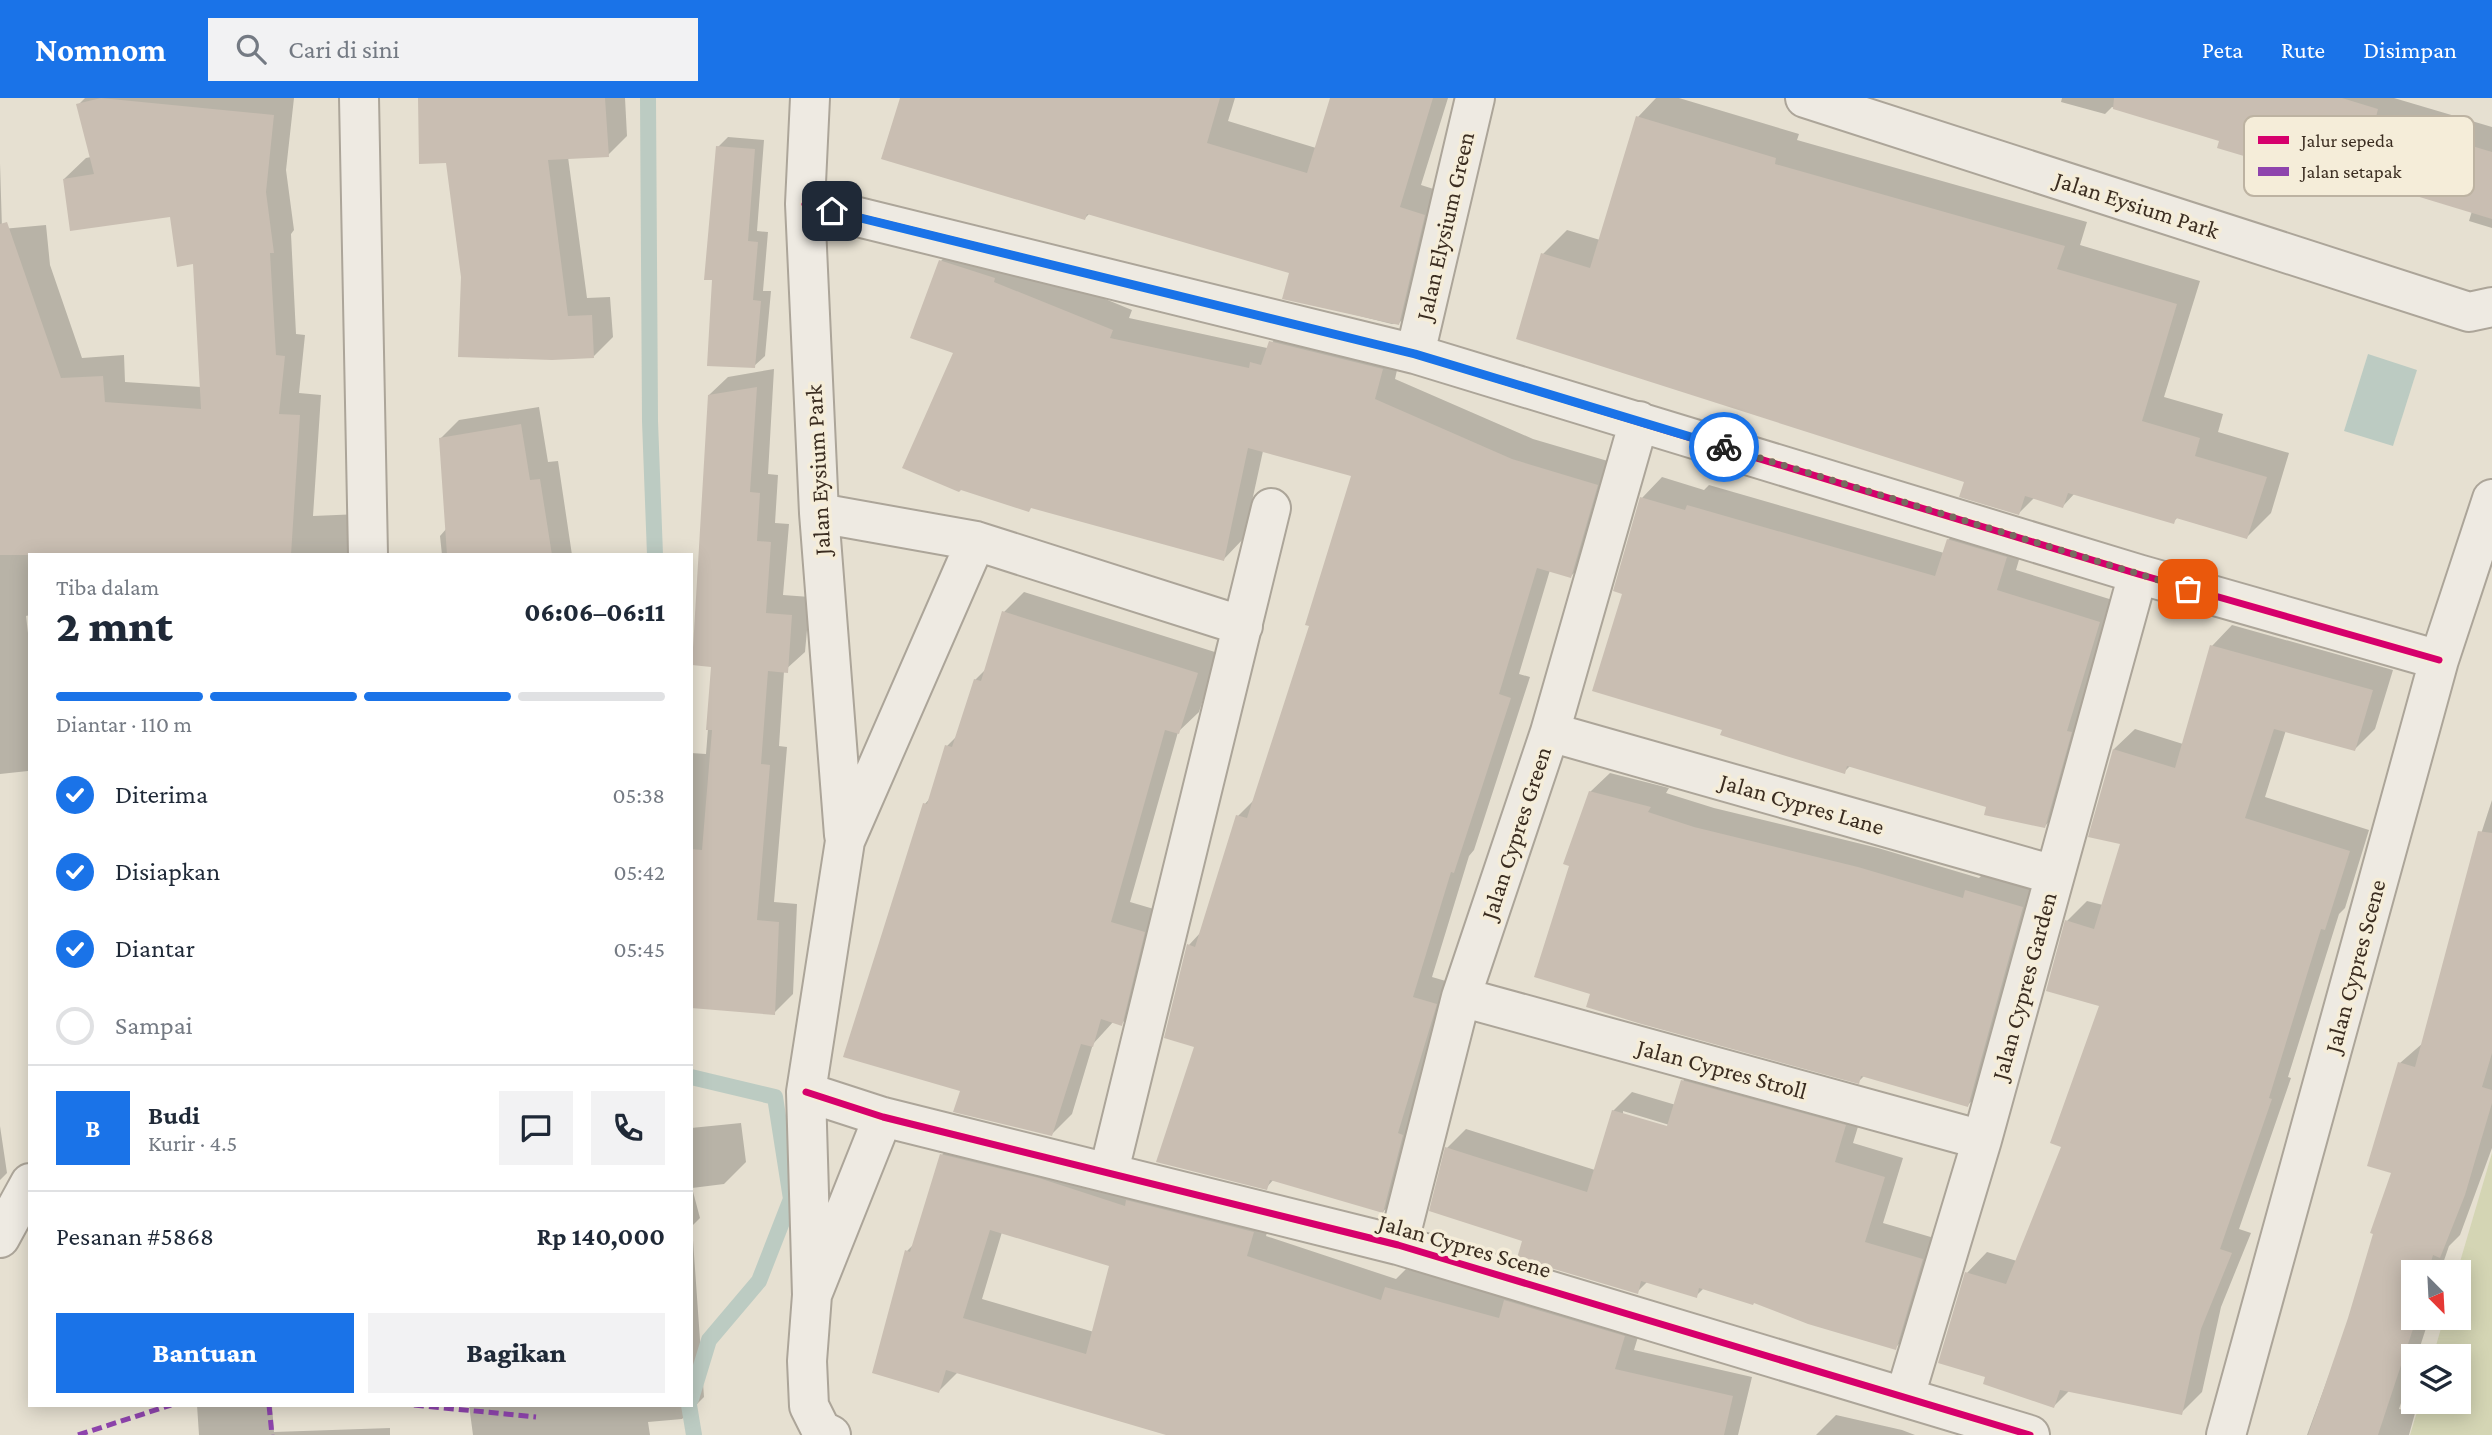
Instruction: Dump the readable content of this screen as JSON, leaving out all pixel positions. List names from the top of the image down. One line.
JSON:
{"streets":{"street":["Jalan Eysium Park","Jalan Elysium Green","Jalan Cypres Lane","Jalan Cypres Green","Jalan Cypres Scene","Jalan Cypres Garden","Jalan Cypres Stroll"]},"crossings":[["Jalan Cypres Lane","Jalan Cypres Green"],["Jalan Cypres Lane","Jalan Cypres Garden"],["Jalan Cypres Green","Jalan Cypres Scene"],["Jalan Cypres Green","Jalan Cypres Stroll"],["Jalan Cypres Scene","Jalan Cypres Garden"],["Jalan Cypres Garden","Jalan Cypres Stroll"]],"legend":["Jalur sepeda","Jalan setapak"],"north":"bottom right","page":{"header":"Nomnom","search":"Cari di sini","nav":["Peta","Rute","Disimpan"],"heading":["2 mnt","Tiba dalam","06:06–06:11"],"panel":["Budi","Kurir · 4.5","Pesanan #5868","Rp 140,000"],"bar":"Diantar · 110 m","list":[["Diterima","05:38"],["Disiapkan","05:42"],["Diantar","05:45"],"Sampai"],"round":"B","buttons":["Bantuan","Bagikan"]}}
